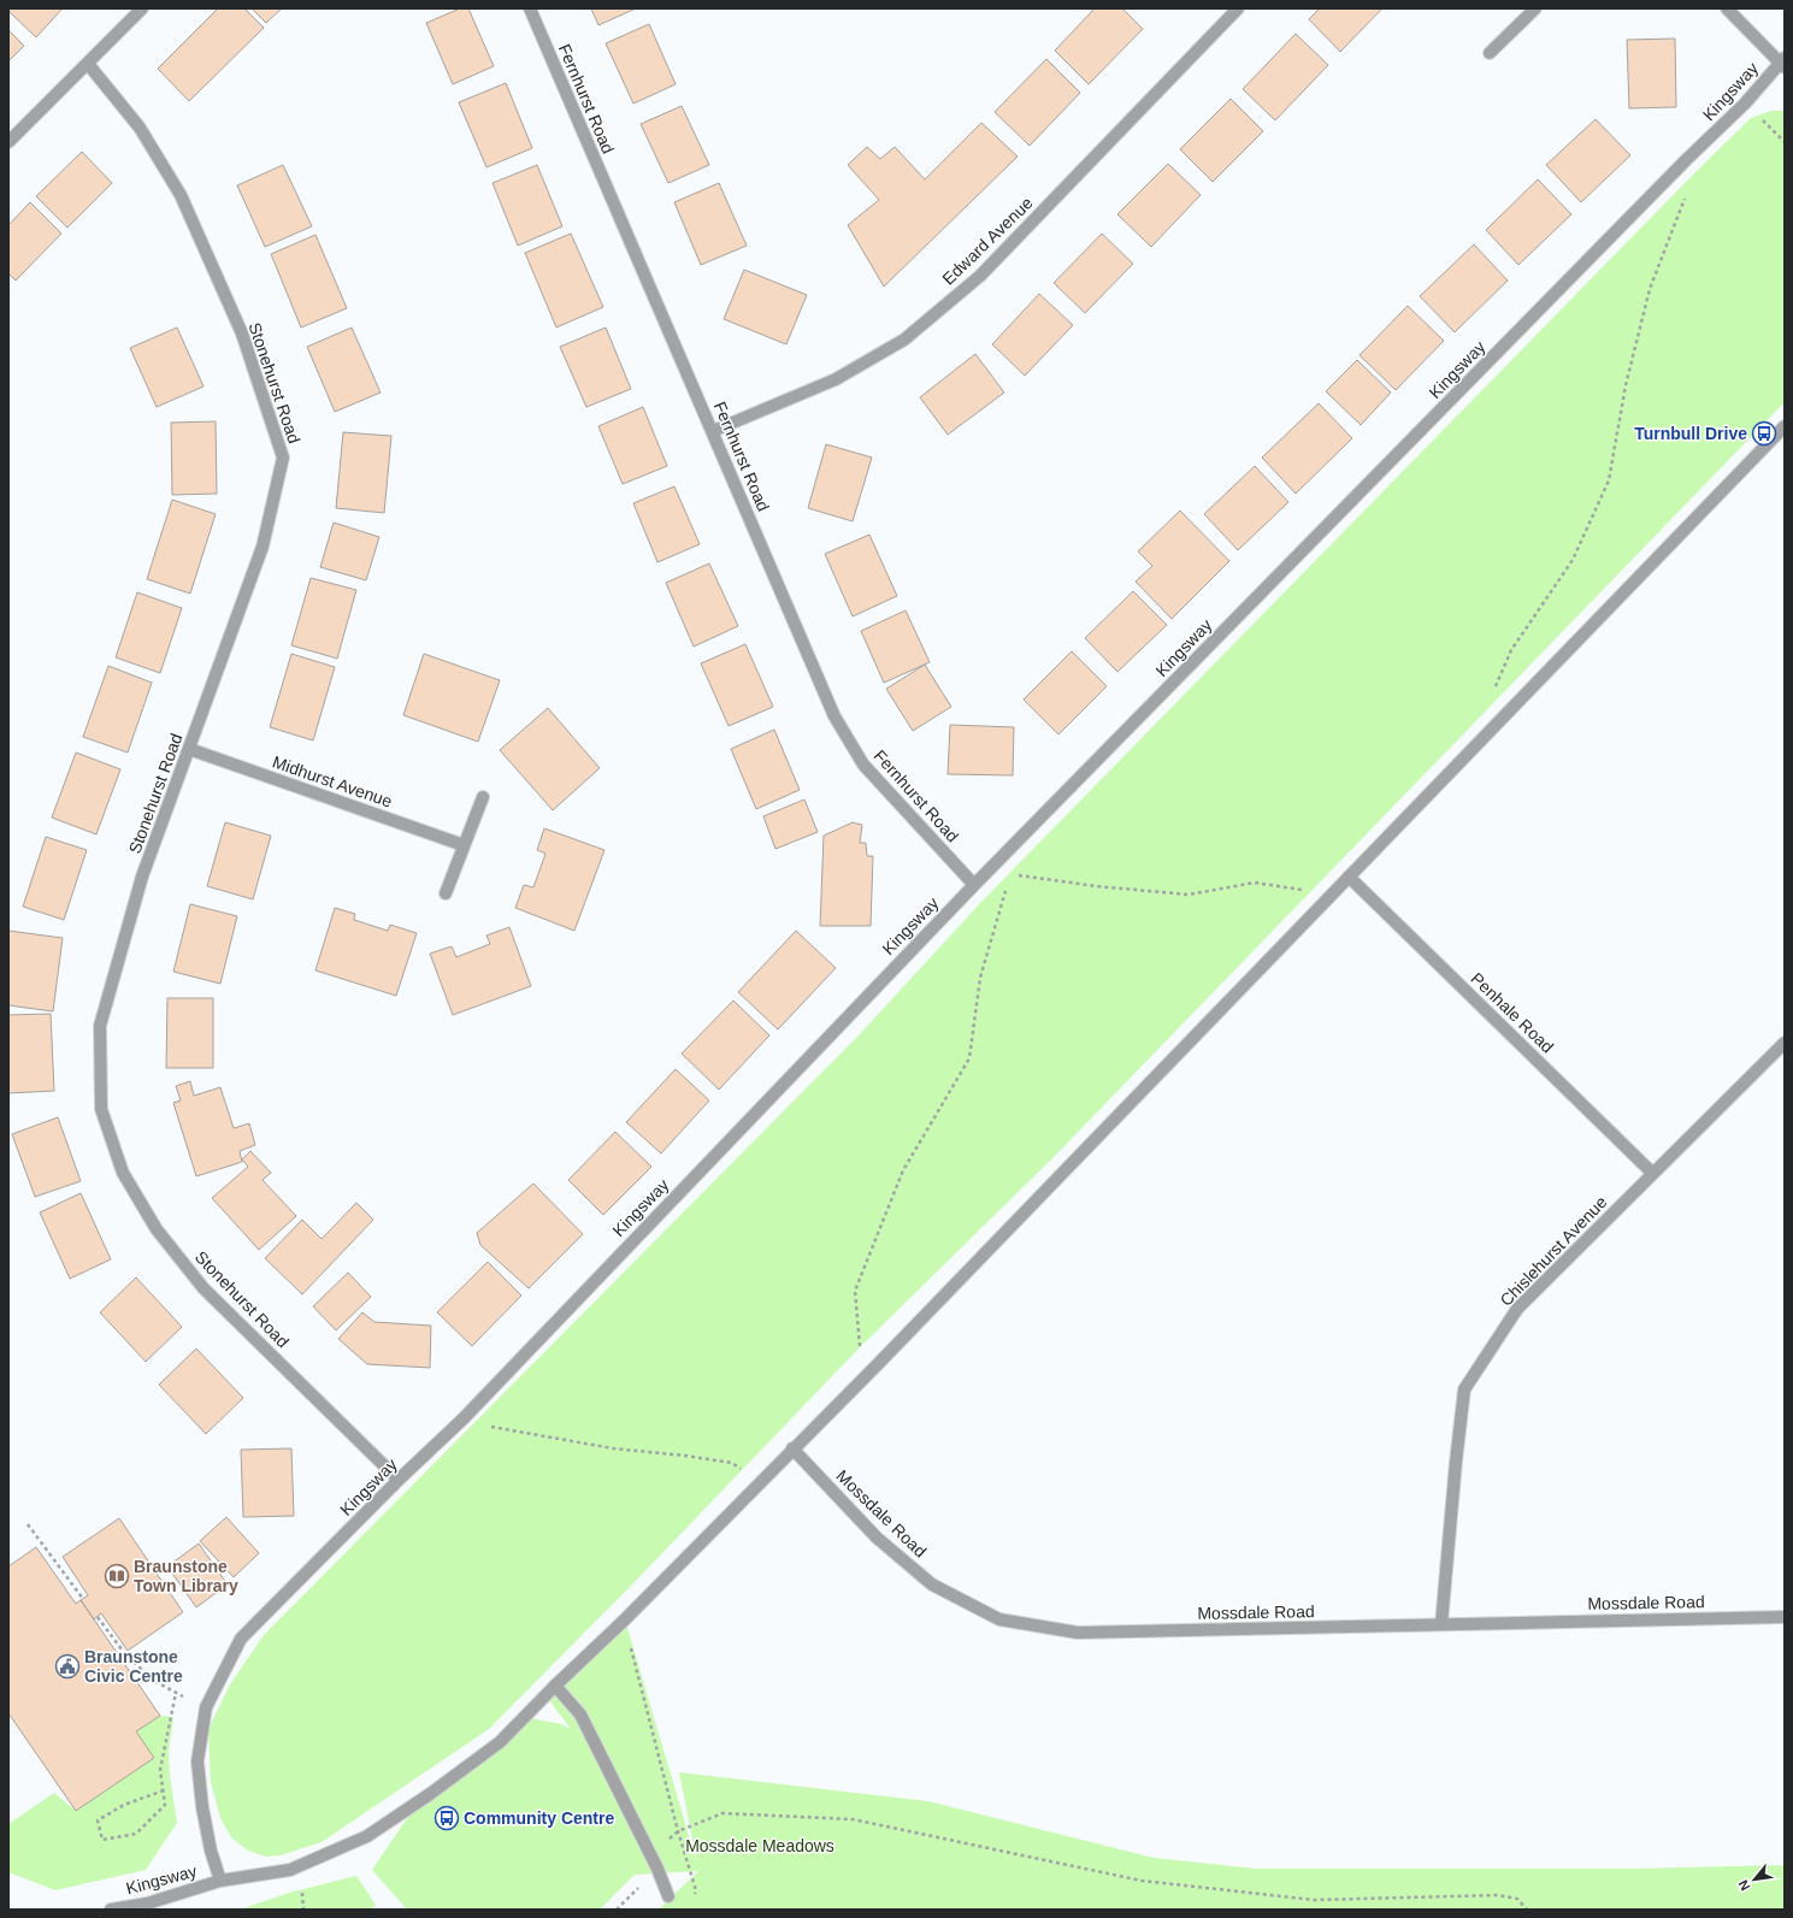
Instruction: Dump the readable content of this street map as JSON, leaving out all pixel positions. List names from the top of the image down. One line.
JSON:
{"streets":{"street":["Kingsway","Fernhurst Road","Edward Avenue","Stonehurst Road","Midhurst Avenue","Penhale Road","Chislehurst Avenue","Mossdale Road"]},"crossings":[["Kingsway","Fernhurst Road"],["Kingsway","Stonehurst Road"],["Kingsway","Penhale Road"],["Kingsway","Mossdale Road"],["Fernhurst Road","Edward Avenue"],["Stonehurst Road","Midhurst Avenue"],["Penhale Road","Chislehurst Avenue"],["Chislehurst Avenue","Mossdale Road"]],"parks":["Mossdale Meadows"],"places":{"bus stop":["Turnbull Drive","Community Centre"],"library":["Braunstone Town Library"],"public building":["Braunstone Civic Centre"]},"north":"bottom left"}
